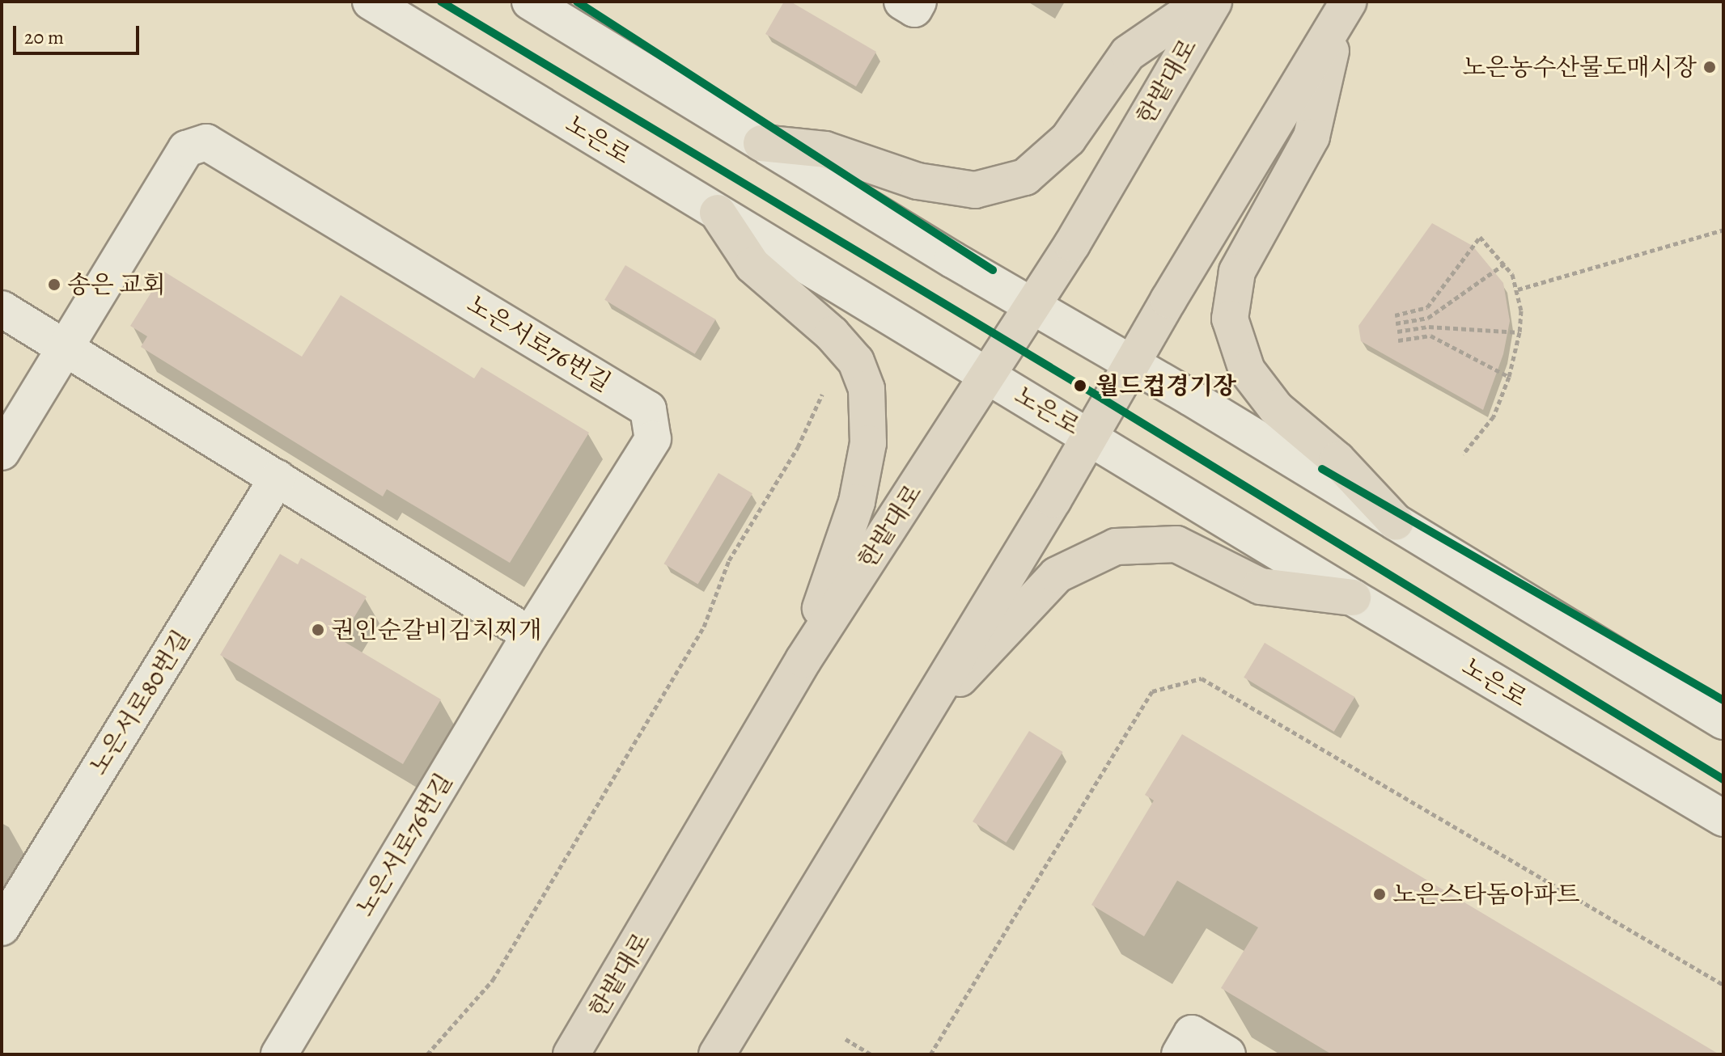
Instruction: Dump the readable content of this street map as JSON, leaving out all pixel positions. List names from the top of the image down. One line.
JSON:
{"streets":{"main road":["한밭대로"],"street":["노은로","노은서로76번길","노은서로80번길"]},"crossings":[["한밭대로","노은로"]],"places":["노은농수산물도매시장","송은 교회","월드컵경기장","권인순갈비김치찌개","노은스타돔아파트"],"scale_bar":"20 m"}
